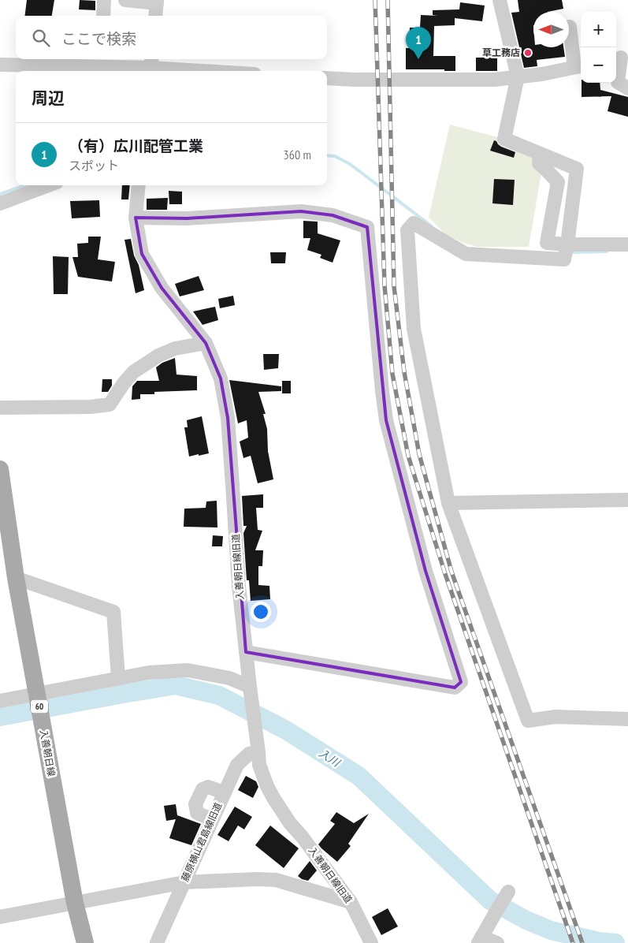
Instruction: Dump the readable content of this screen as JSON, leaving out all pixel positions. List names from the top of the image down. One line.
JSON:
{"streets":{"main road":["60","入善朝日線"],"street":["入善朝日線旧道","藤原横山君島線旧道"]},"crossings":[["入善朝日線旧道","藤原横山君島線旧道"]],"water":["入川"],"places":["草工務店"],"north":"left","page":{"map_buttons":["+","−"],"search":"ここで検索","pins":"1","heading":"周辺","list":[{"mark":"1","name":"（有）広川配管工業","note":"スポット","value":"360 m"}]}}
